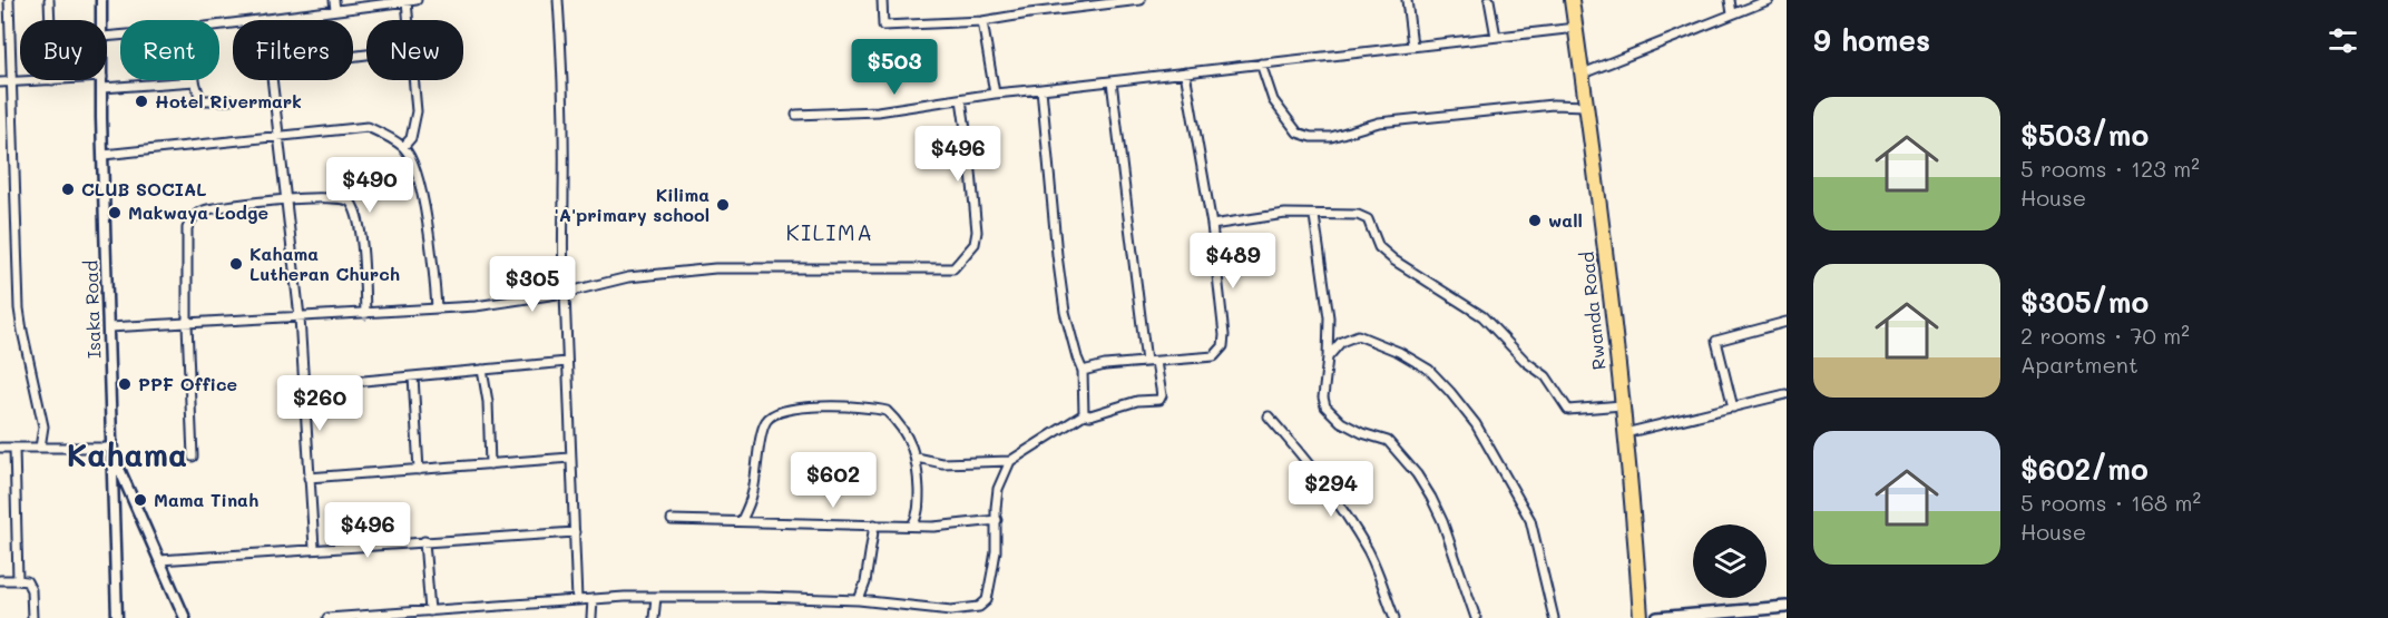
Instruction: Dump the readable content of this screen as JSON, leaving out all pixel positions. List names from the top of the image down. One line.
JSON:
{"streets":{"highway":["Rwanda Road"],"street":["Isaka Road"]},"districts":["KILIMA","Kahama"],"places":["Hotel Rivermark","CLUB SOCIAL","Kilima 'A'primary school","Makwaya Lodge","wall","Kahama Lutheran Church","PPF Office","Mama Tinah"],"page":{"heading":"9 homes","chip":["Buy","Rent","Filters","New"],"price":["$503","$496","$490","$489","$305","$260","$602","$294","$496"],"list":[{"name":"$503/mo","note":"5 rooms · 123 m² · House"},{"name":"$305/mo","note":"2 rooms · 70 m² · Apartment"},{"name":"$602/mo","note":"5 rooms · 168 m² · House"}]}}
